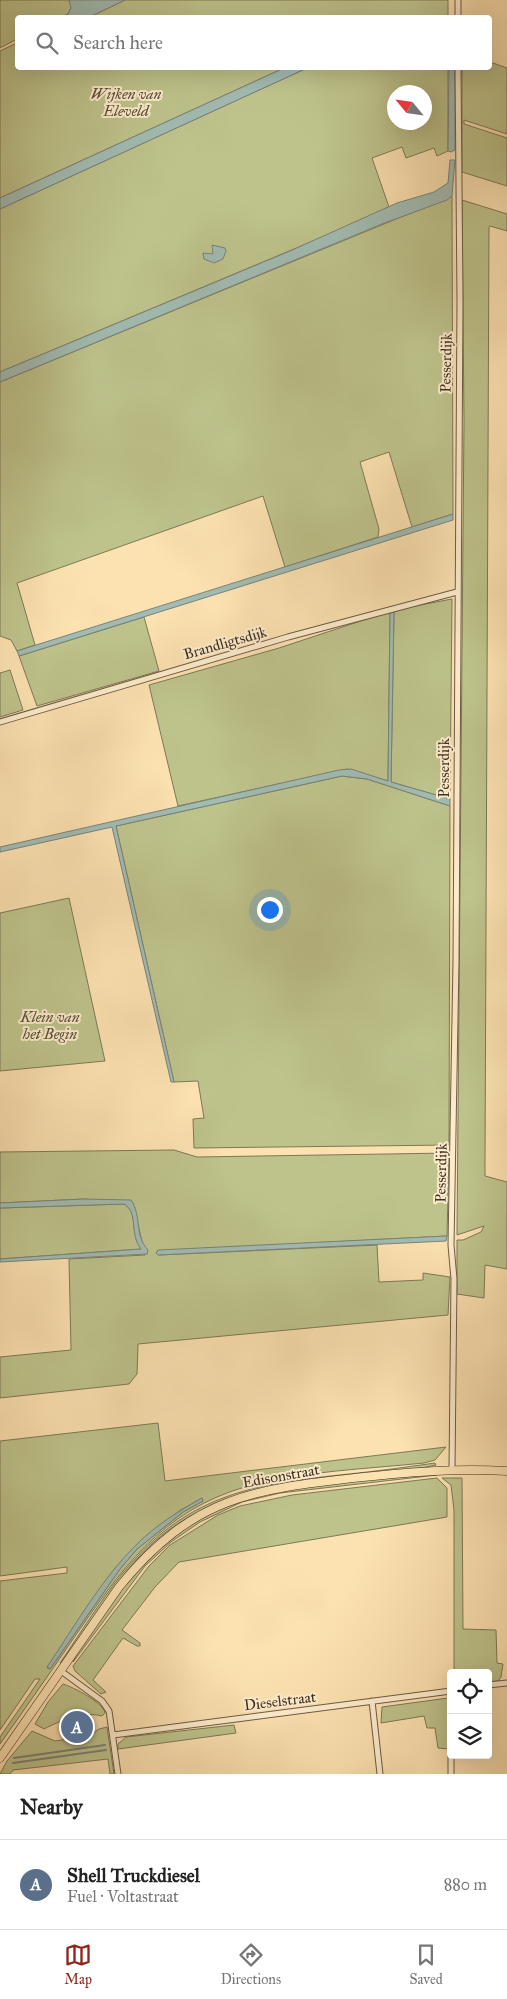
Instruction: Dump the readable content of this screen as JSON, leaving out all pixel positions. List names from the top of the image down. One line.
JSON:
{"streets":{"main road":["Edisonstraat"],"street":["Pesserdijk","Brandligtsdijk","Dieselstraat"]},"crossings":[["Pesserdijk","Brandligtsdijk"],["Pesserdijk","Edisonstraat"]],"parks":["Wijken van Eleveld","Klein van het Begin"],"north":"top left","page":{"search":"Search here","pins":"A","heading":"Nearby","list":[{"mark":"A","name":"Shell Truckdiesel","note":"Fuel · Voltastraat","value":"880 m"}],"nav":["Map","Directions","Saved"]}}
